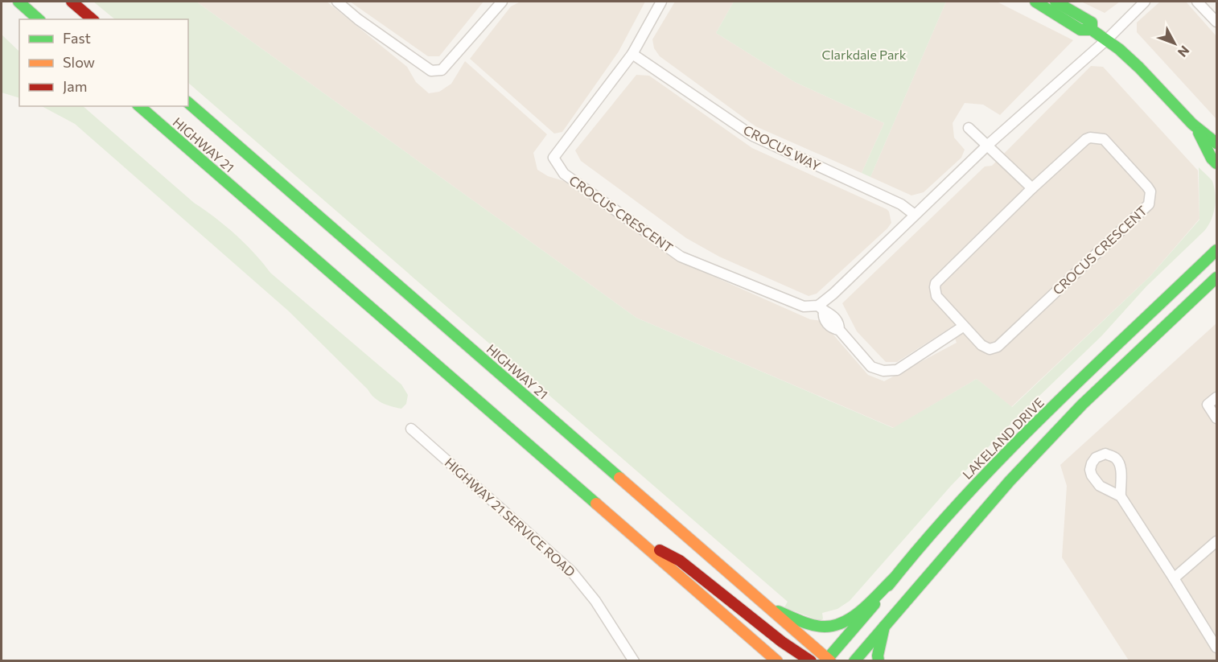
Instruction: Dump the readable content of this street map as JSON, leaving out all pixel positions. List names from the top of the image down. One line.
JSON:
{"streets":{"main road":["HIGHWAY 21","LAKELAND DRIVE"],"street":["CROCUS WAY","CROCUS CRESCENT","HIGHWAY 21 SERVICE ROAD"]},"crossings":[["HIGHWAY 21","LAKELAND DRIVE"],["CROCUS WAY","CROCUS CRESCENT"]],"parks":["Clarkdale Park"],"legend":["Fast","Slow","Jam"],"north":"bottom right"}
